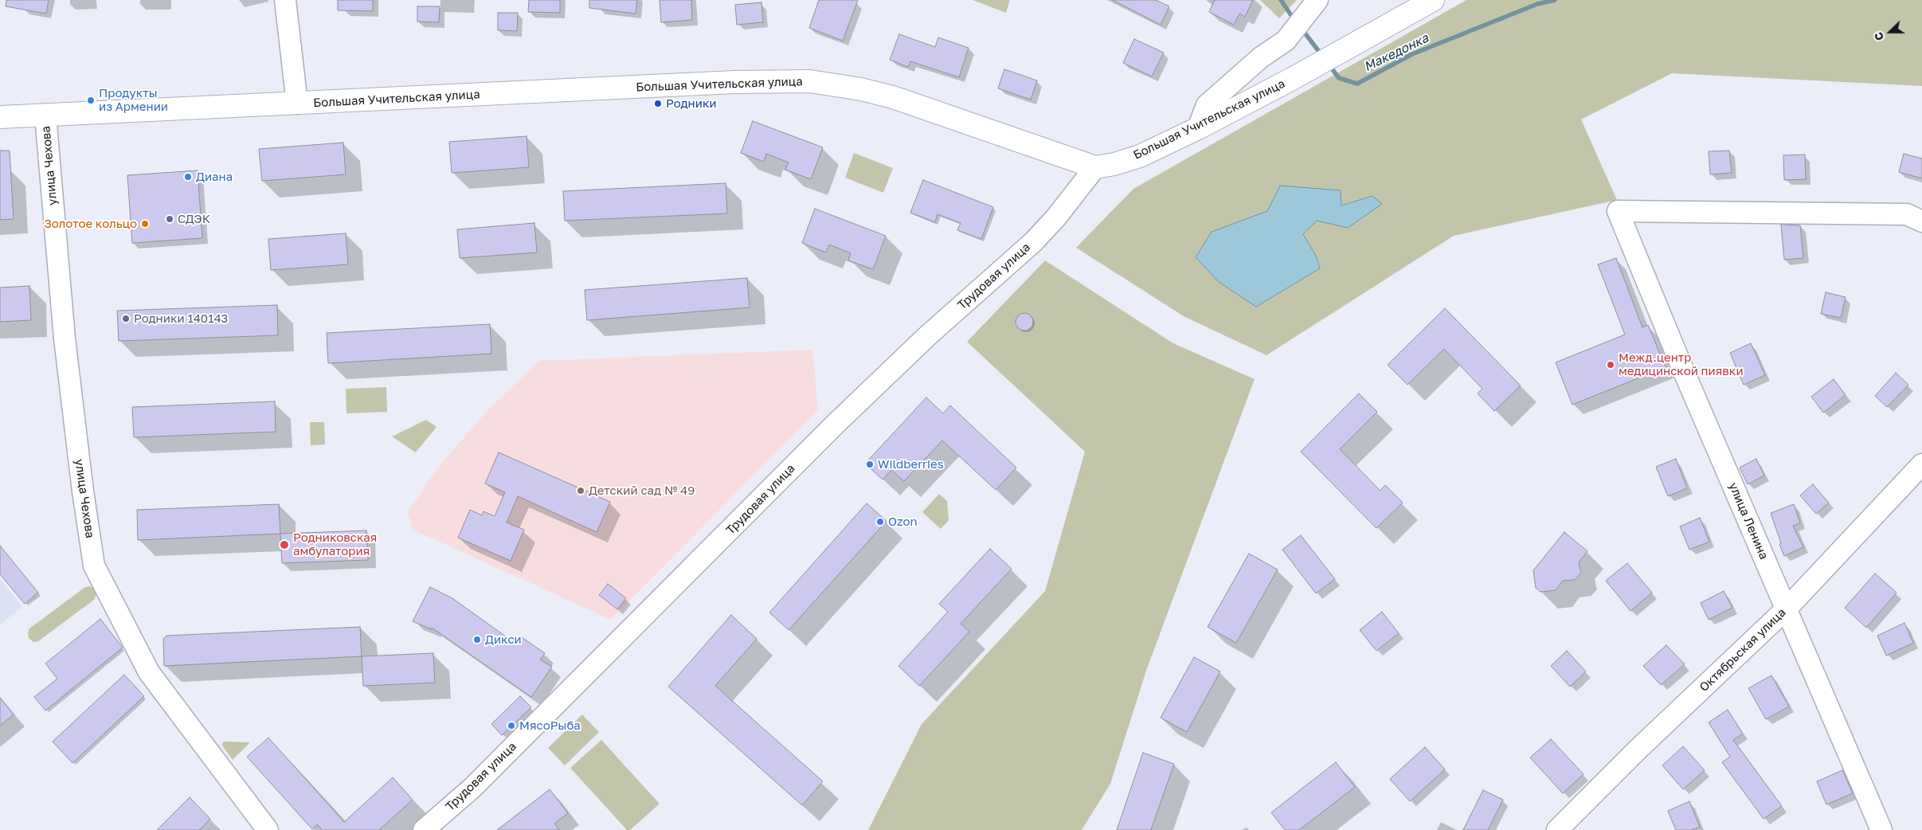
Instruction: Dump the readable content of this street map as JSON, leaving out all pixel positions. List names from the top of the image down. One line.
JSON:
{"streets":{"main road":["Большая Учительская улица"],"street":["улица Чехова","Трудовая улица","улица Ленина","Октябрьская улица"]},"crossings":[["Большая Учительская улица","улица Чехова"],["Большая Учительская улица","Трудовая улица"],["улица Ленина","Октябрьская улица"]],"water":["Македонка"],"places":["Продукты из Армении","Родники","Диана","СДЭК","Золотое кольцо","Родники 140143","Межд.центр медицинской пиявки","Wildberries","Детский сад № 49","Ozon","Родниковская амбулатория","Дикси","МясоРыба"],"north":"left"}
